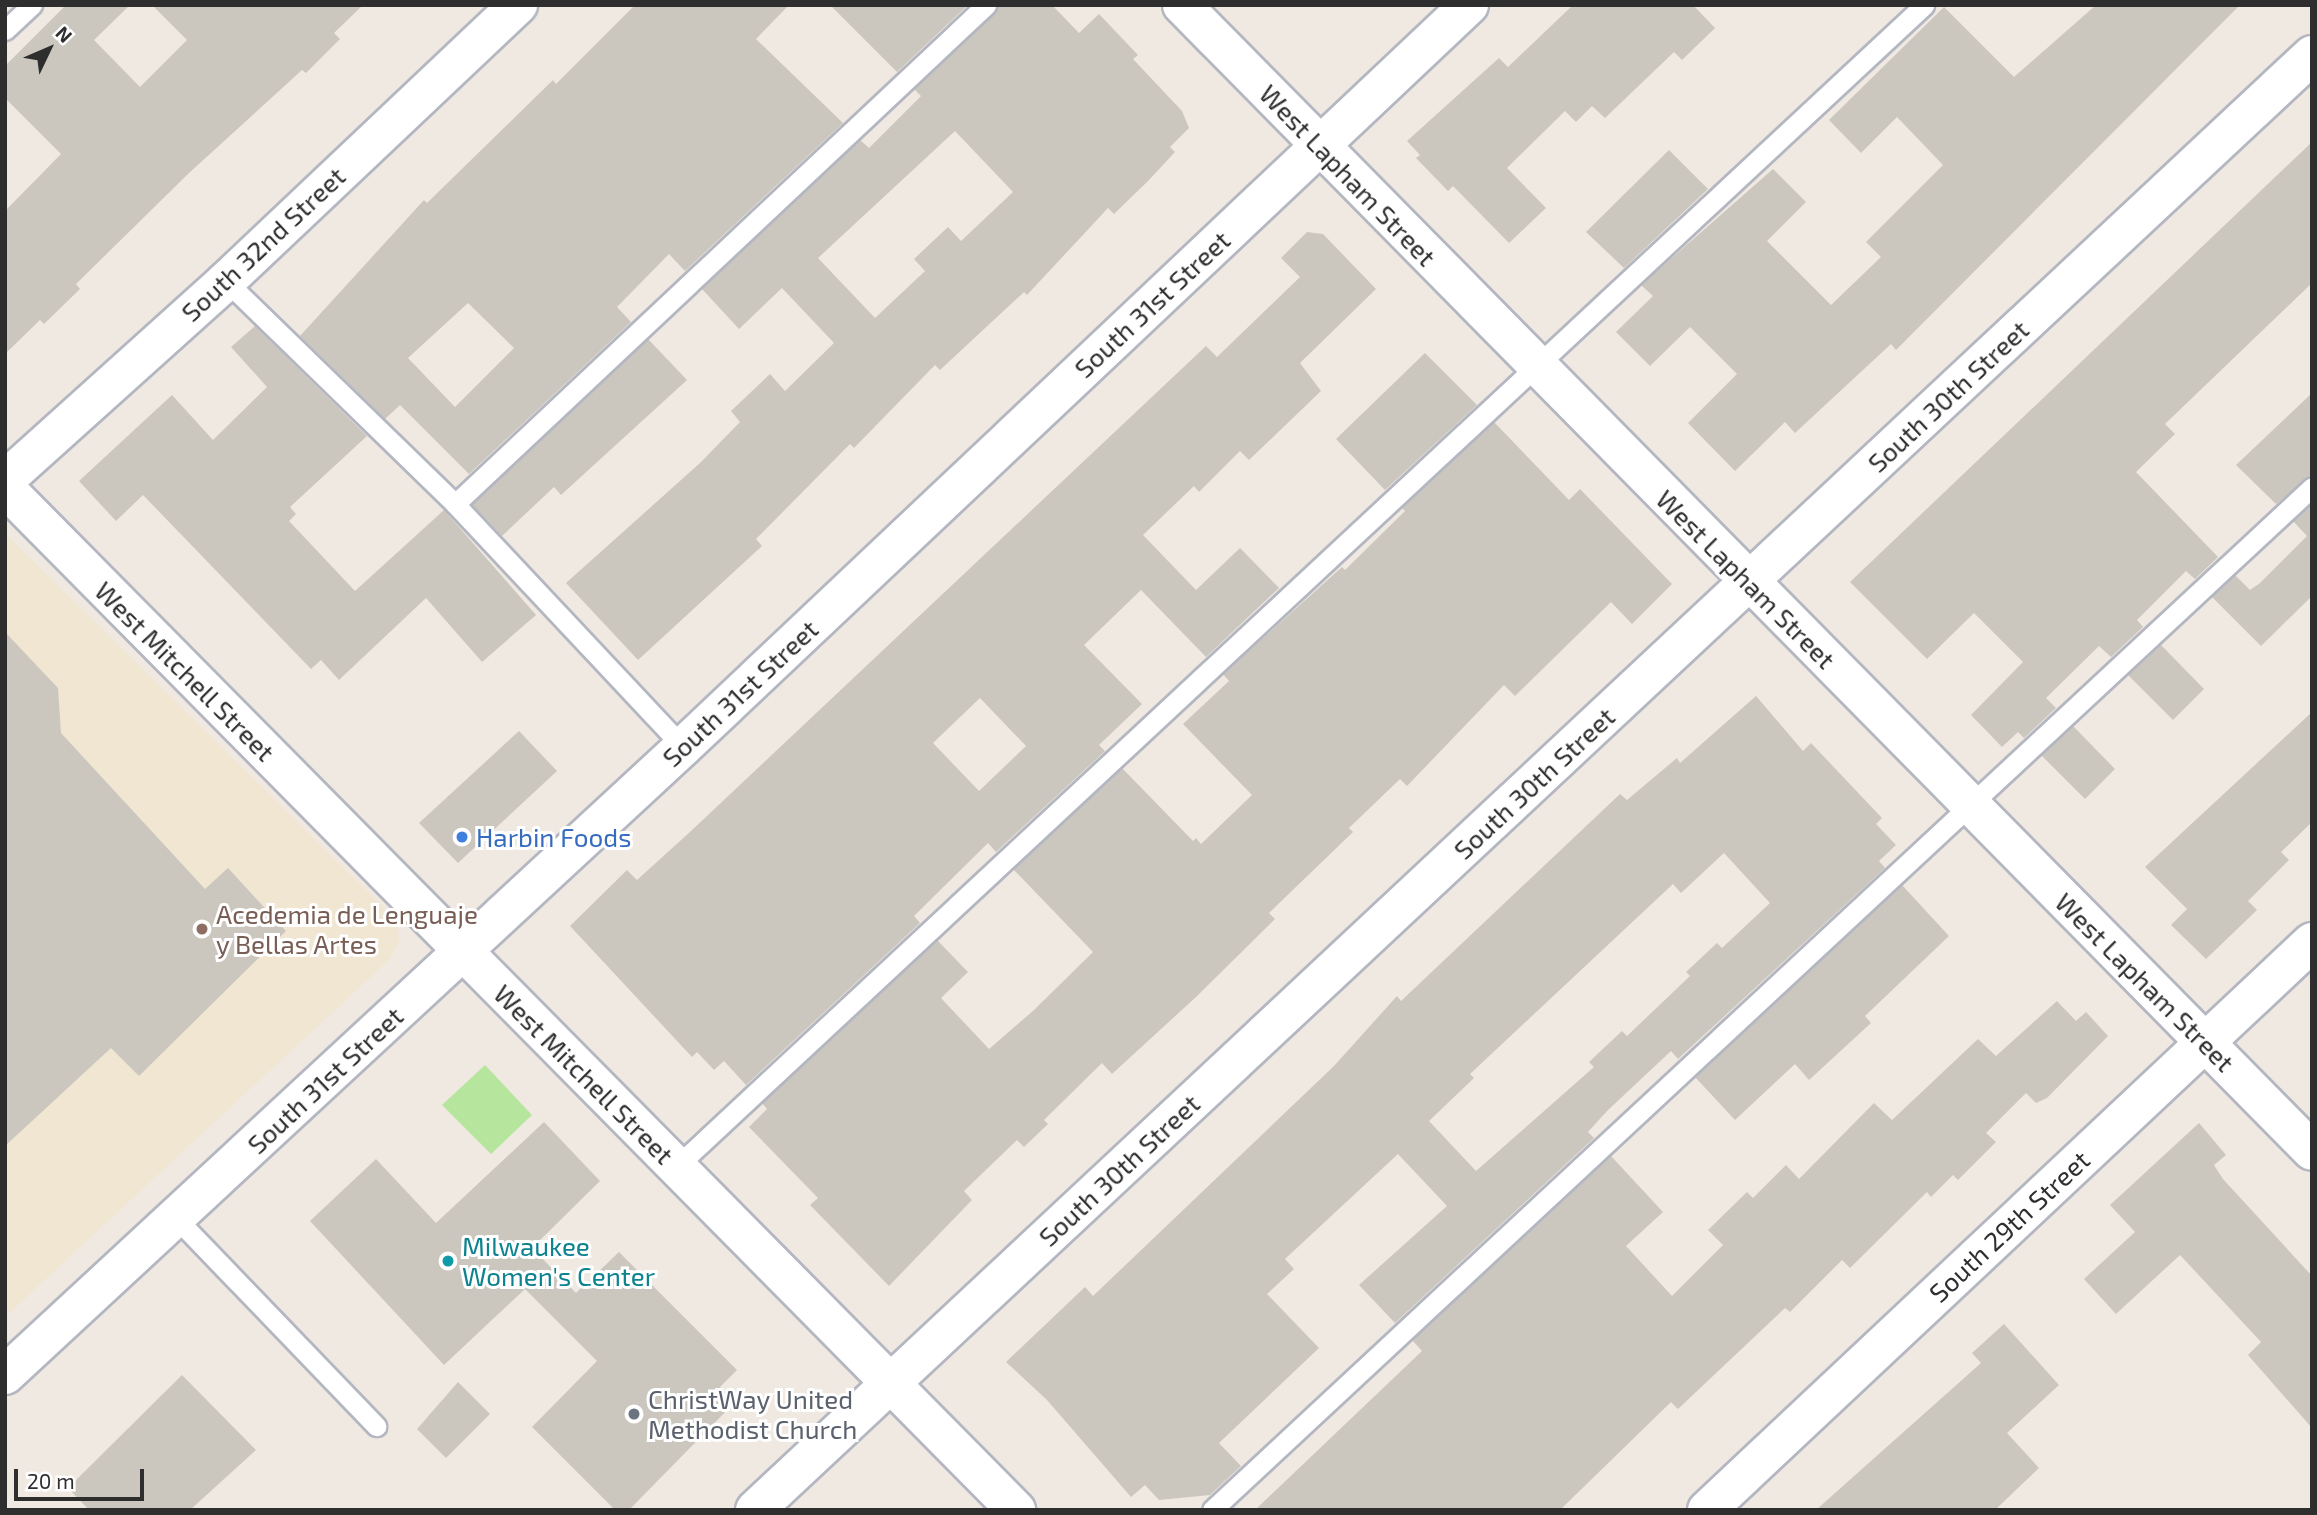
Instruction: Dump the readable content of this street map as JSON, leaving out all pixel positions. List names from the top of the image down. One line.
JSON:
{"streets":{"street":["West Lapham Street","South 32nd Street","South 31st Street","South 30th Street","West Mitchell Street","South 29th Street"]},"crossings":[["West Lapham Street","South 31st Street"],["West Lapham Street","South 30th Street"],["West Lapham Street","South 29th Street"],["South 31st Street","West Mitchell Street"],["South 30th Street","West Mitchell Street"]],"places":["Harbin Foods","Acedemia de Lenguaje y Bellas Artes","Milwaukee Women's Center","ChristWay United Methodist Church"],"scale_bar":"20 m","north":"top right"}
